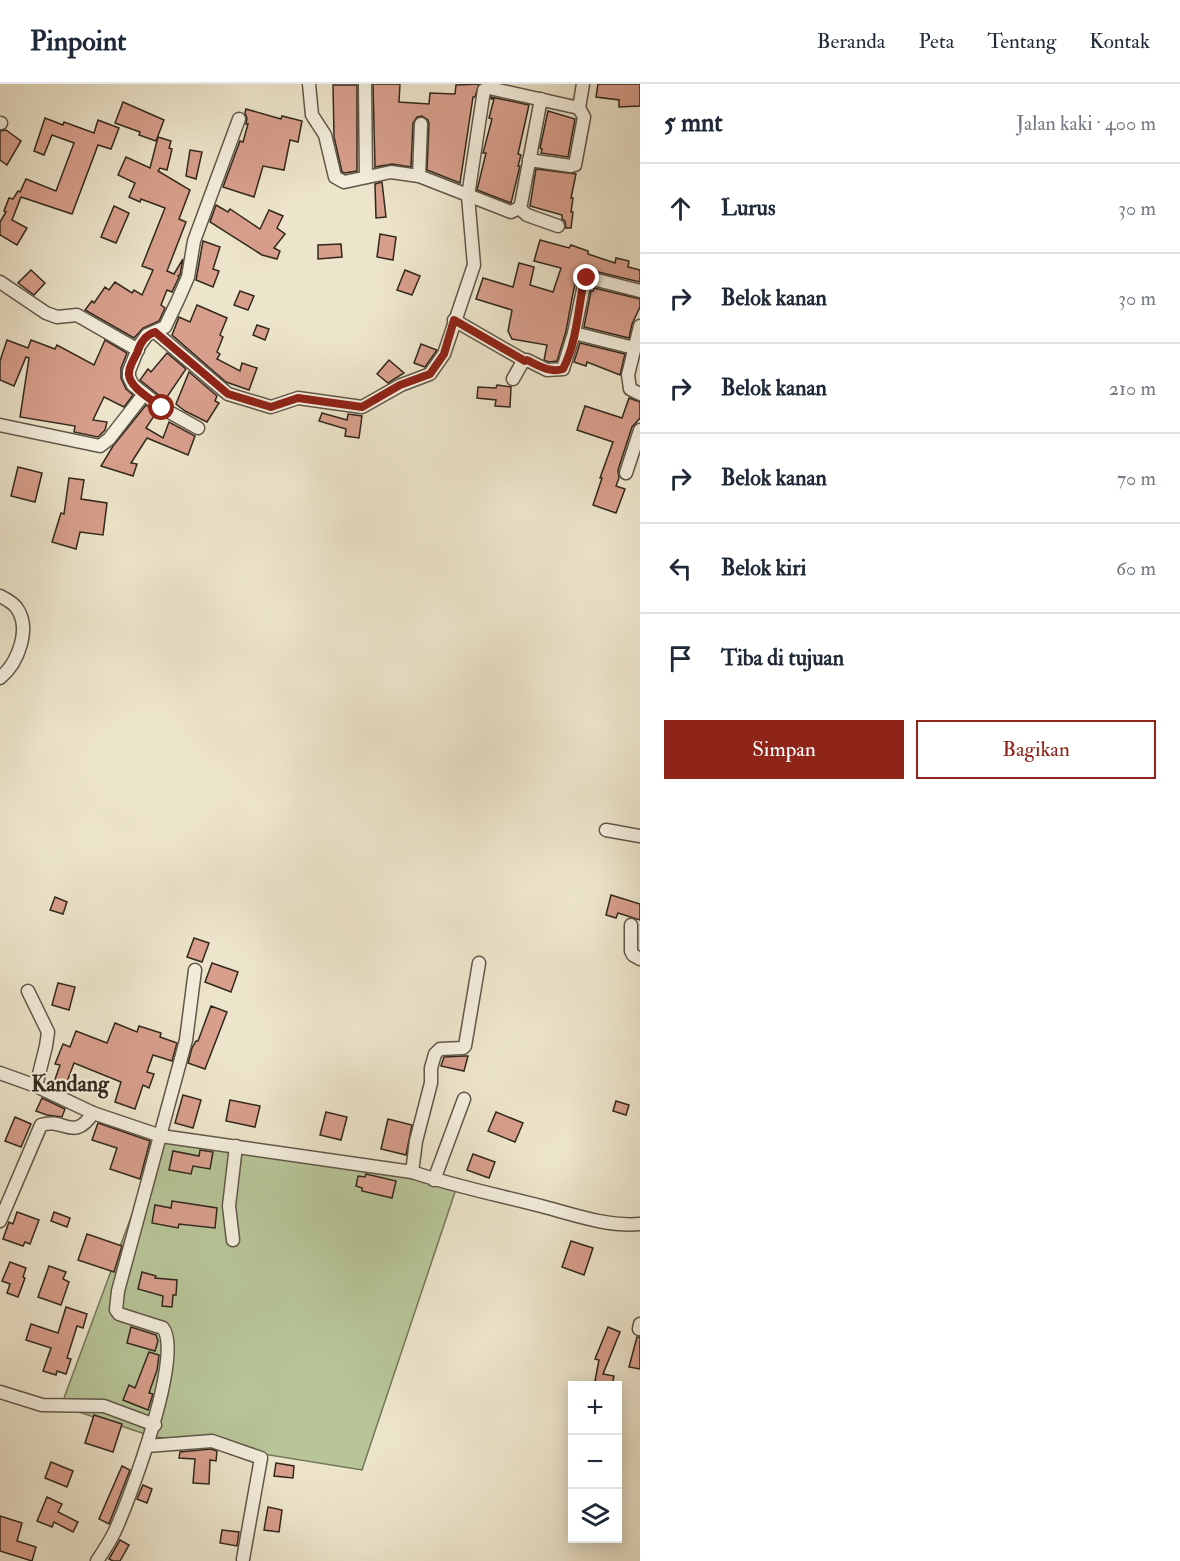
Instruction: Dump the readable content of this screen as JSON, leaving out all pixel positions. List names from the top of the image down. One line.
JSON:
{"districts":["Kandang"],"page":{"header":"Pinpoint","nav":["Beranda","Peta","Tentang","Kontak"],"heading":["5 mnt","Jalan kaki · 400 m"],"list":[["Lurus","30 m"],["Belok kanan","30 m"],["Belok kanan","210 m"],["Belok kanan","70 m"],["Belok kiri","60 m"],"Tiba di tujuan"],"buttons":["Simpan","Bagikan"],"map_buttons":["+","−"]}}
